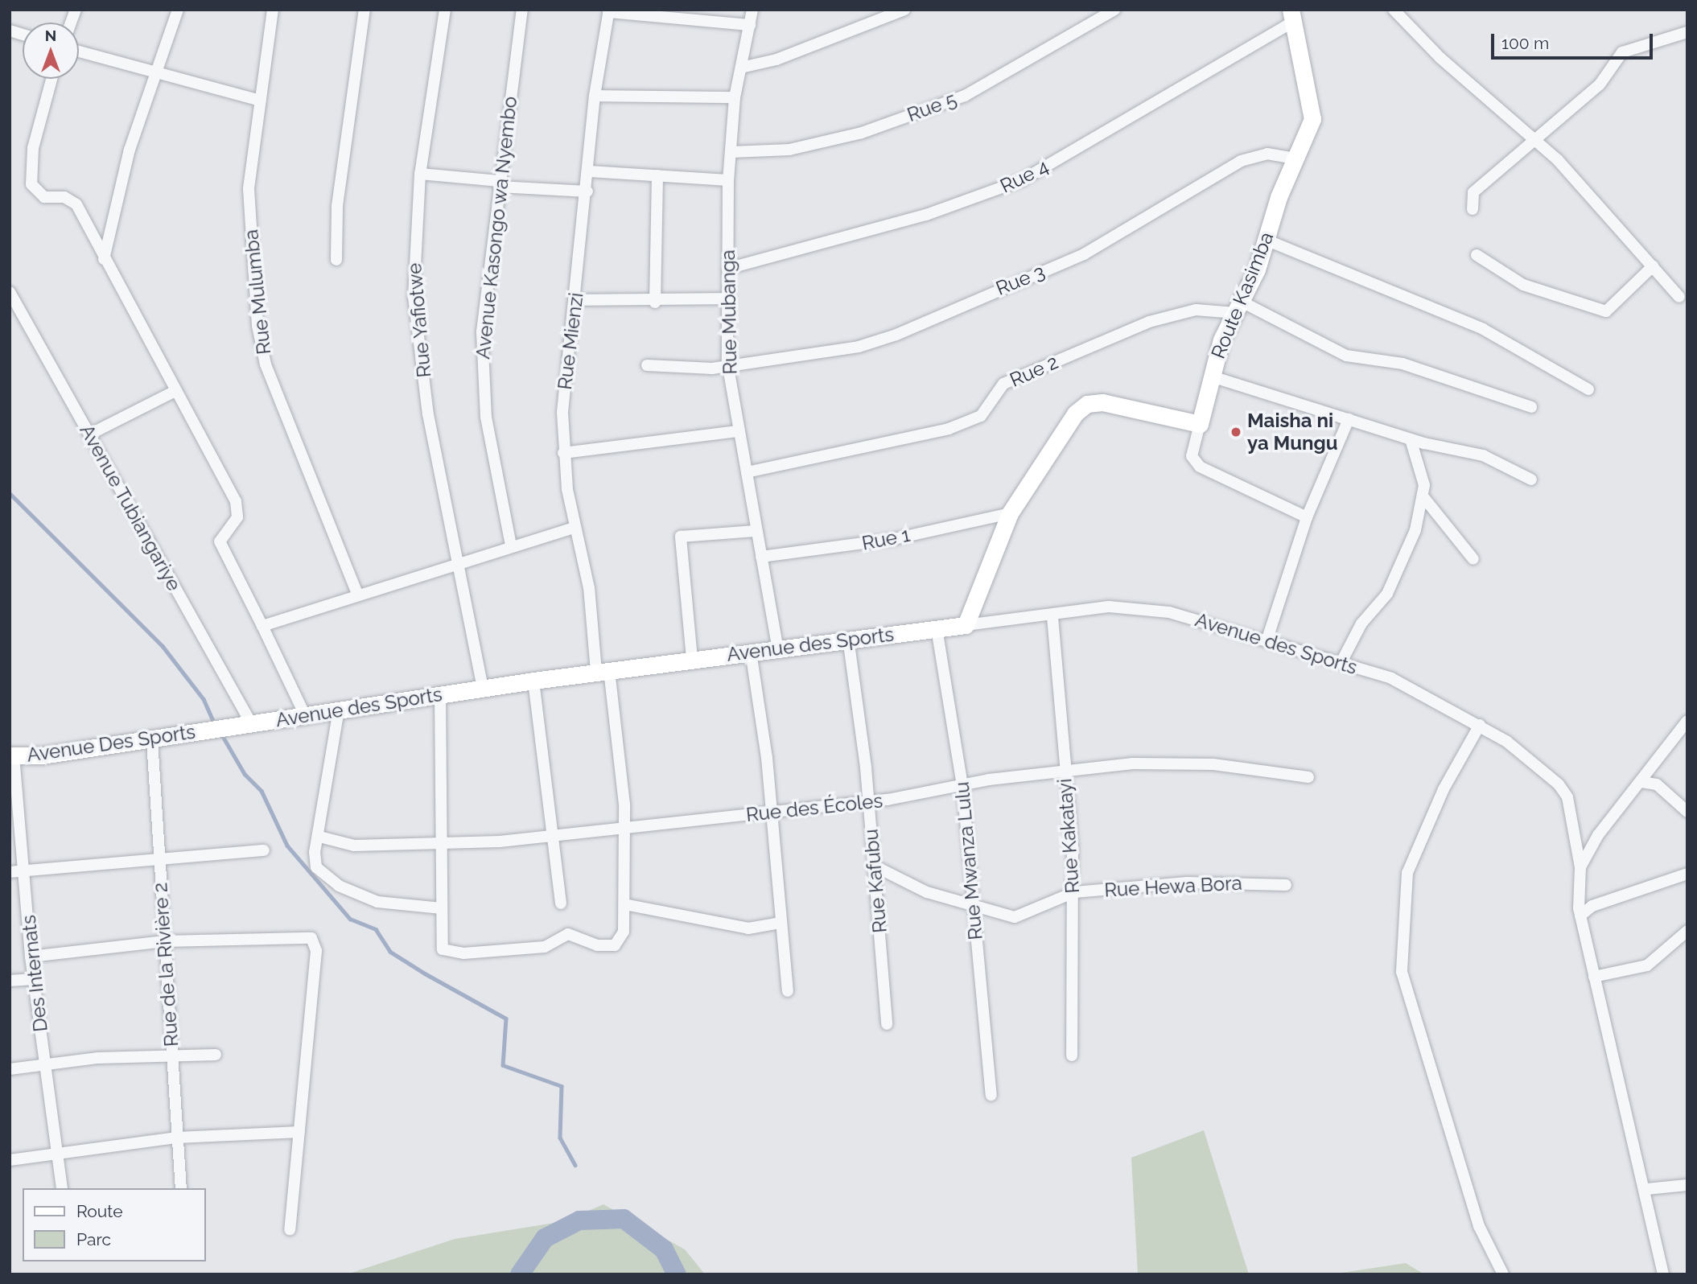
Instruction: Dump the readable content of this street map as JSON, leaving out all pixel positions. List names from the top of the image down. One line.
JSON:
{"streets":{"street":["Rue 5","Rue 4","Avenue Kasongo wa Nyembo","Rue 3","Rue Mulumba","Route Kasimba","Rue Mubanga","Rue Yafiotwe","Rue Mienzi","Rue 2","Avenue Tubiangariye","Rue 1","Avenue des Sports","Avenue Des Sports","Rue des Écoles","Rue Kakatayi","Rue Mwanza Lulu","Rue Kafubu","Rue Hewa Bora","Rue de la Rivière 2","Des Internats"]},"crossings":[["Rue 5","Rue Mubanga"],["Rue 4","Route Kasimba"],["Rue 4","Rue Mubanga"],["Rue 3","Route Kasimba"],["Rue 3","Rue Mubanga"],["Route Kasimba","Rue 2"],["Rue Mubanga","Rue 2"],["Rue Mubanga","Rue 1"],["Rue Mubanga","Avenue des Sports"],["Rue Yafiotwe","Avenue des Sports"],["Rue Mienzi","Avenue des Sports"],["Rue Mienzi","Rue des Écoles"],["Avenue Tubiangariye","Avenue des Sports"],["Avenue des Sports","Avenue Des Sports"],["Avenue des Sports","Rue Kakatayi"],["Avenue des Sports","Rue Mwanza Lulu"],["Avenue des Sports","Rue Kafubu"],["Avenue Des Sports","Rue de la Rivière 2"],["Avenue Des Sports","Des Internats"],["Rue des Écoles","Rue Kakatayi"],["Rue des Écoles","Rue Mwanza Lulu"],["Rue des Écoles","Rue Kafubu"],["Rue Kakatayi","Rue Hewa Bora"],["Rue Mwanza Lulu","Rue Hewa Bora"],["Rue Kafubu","Rue Hewa Bora"]],"places":["Maisha ni ya Mungu"],"legend":["Route","Parc"],"scale_bar":"100 m","north":"top"}
